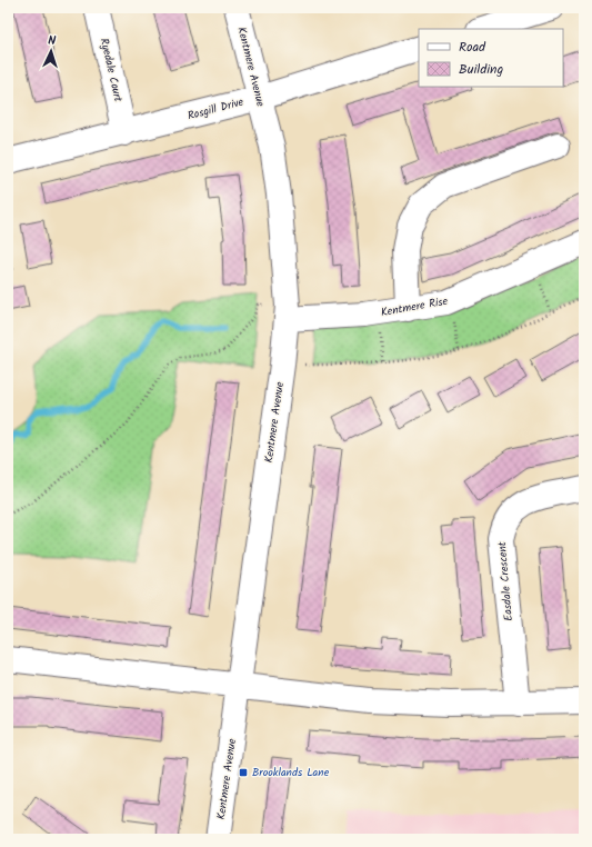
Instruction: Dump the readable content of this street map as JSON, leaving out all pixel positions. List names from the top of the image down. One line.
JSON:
{"streets":{"street":["Kentmere Avenue","Ryedale Court","Rosgill Drive","Kentmere Rise","Easdale Crescent"]},"crossings":[["Kentmere Avenue","Rosgill Drive"],["Kentmere Avenue","Kentmere Rise"],["Ryedale Court","Rosgill Drive"]],"places":{"transit":["Brooklands Lane"]},"legend":["Road","Building"],"north":"top"}
